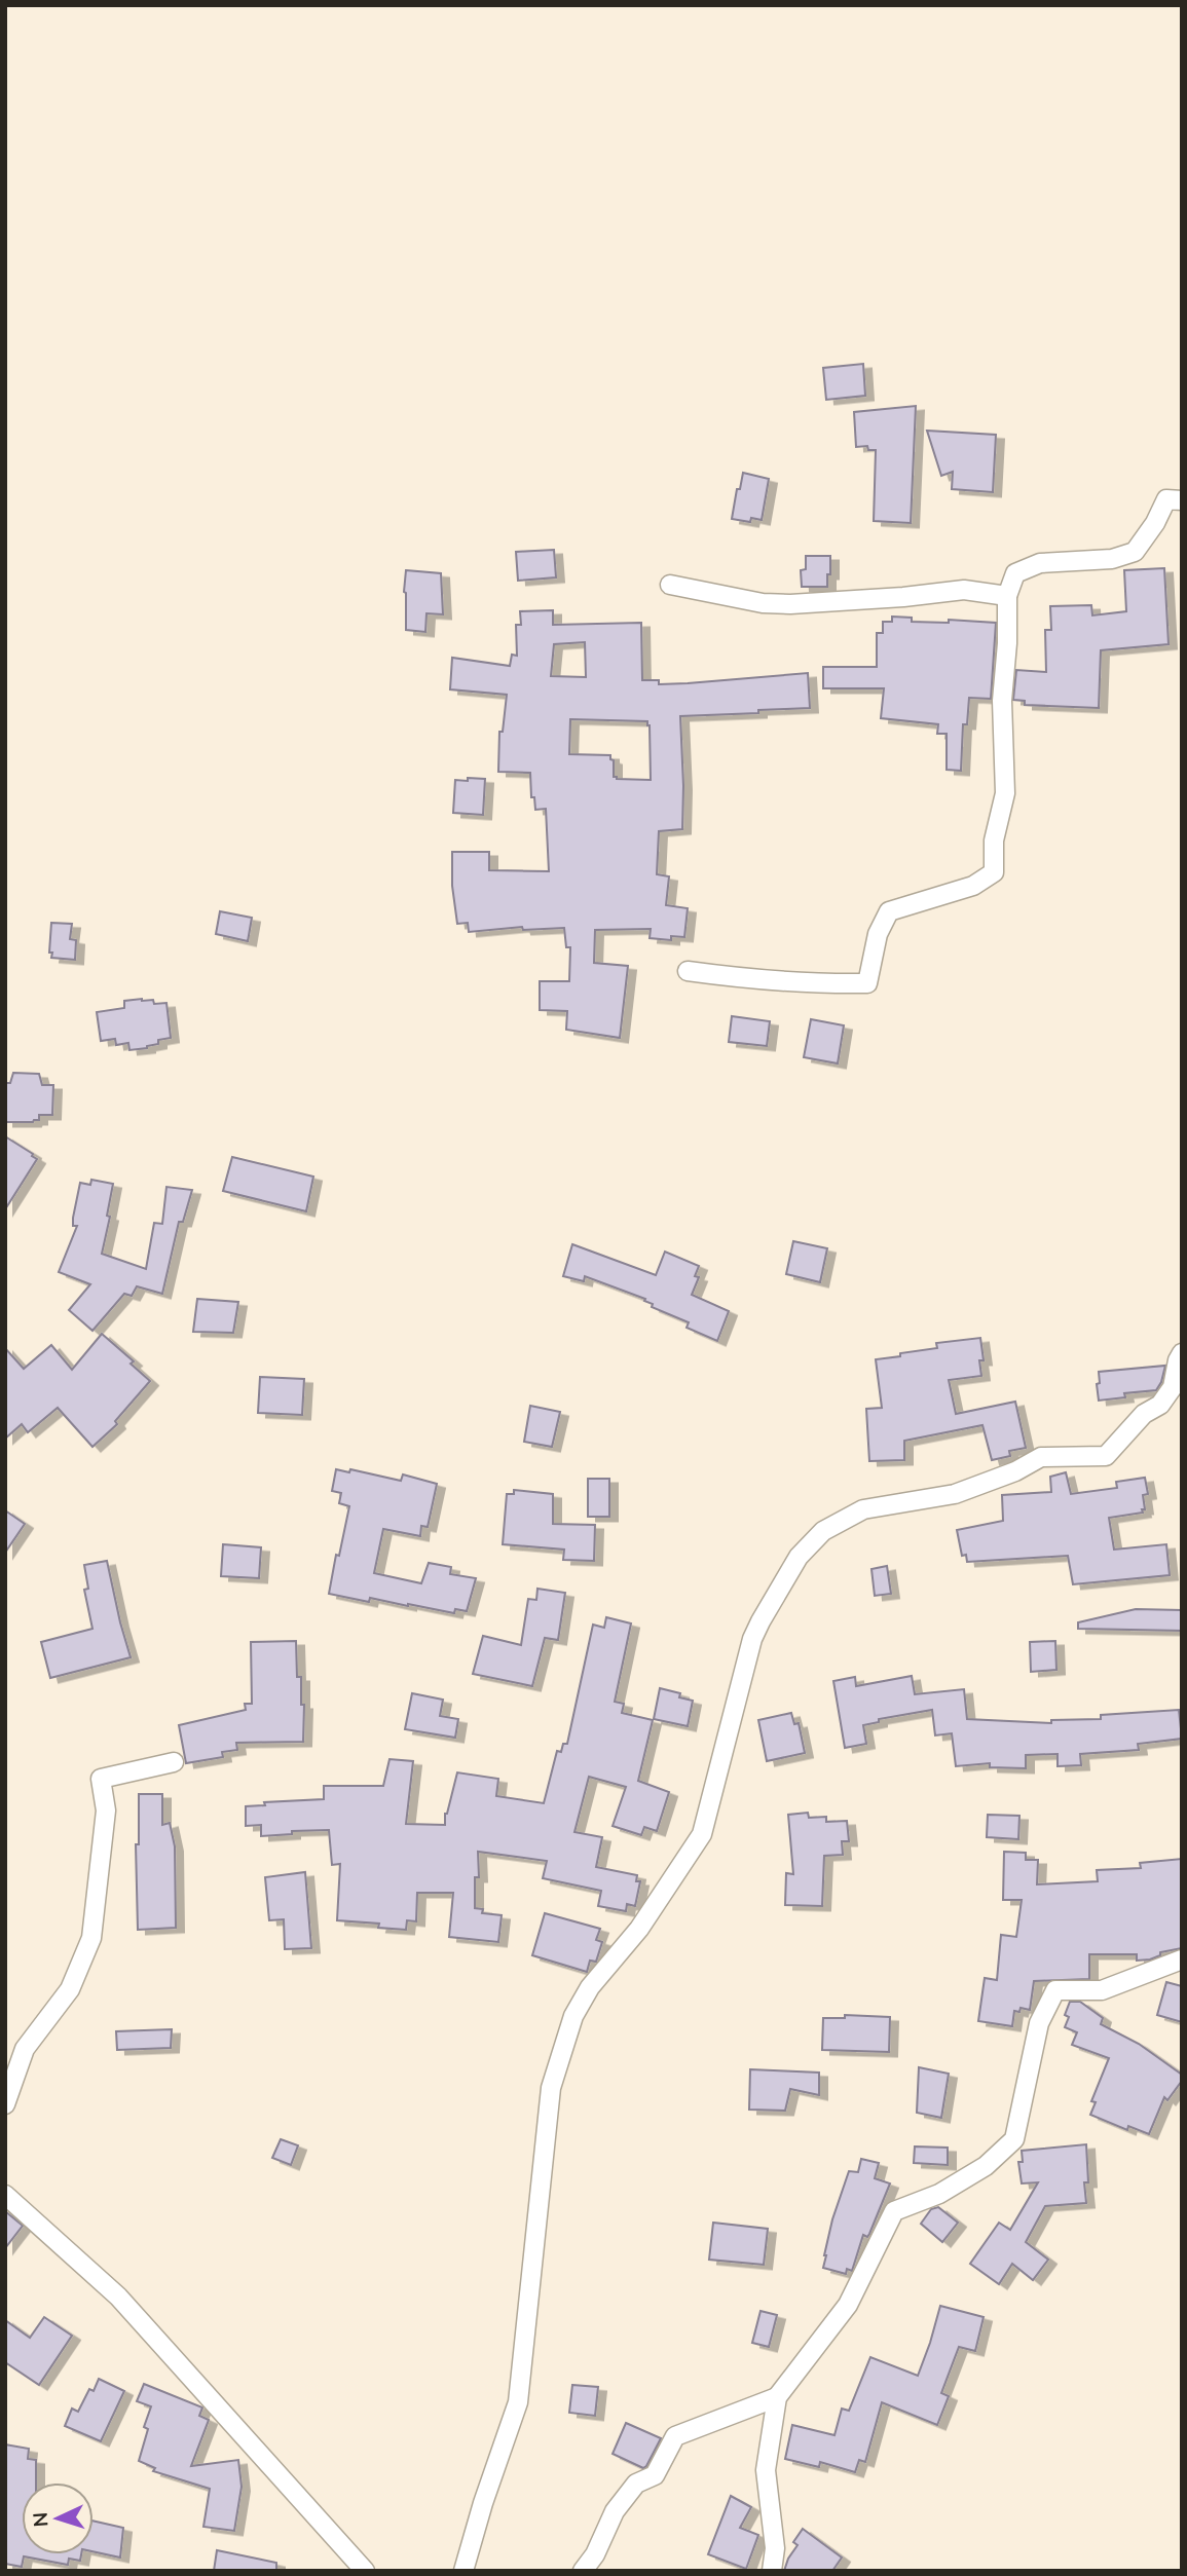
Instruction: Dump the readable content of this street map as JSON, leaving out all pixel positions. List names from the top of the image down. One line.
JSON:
{"north":"left"}
